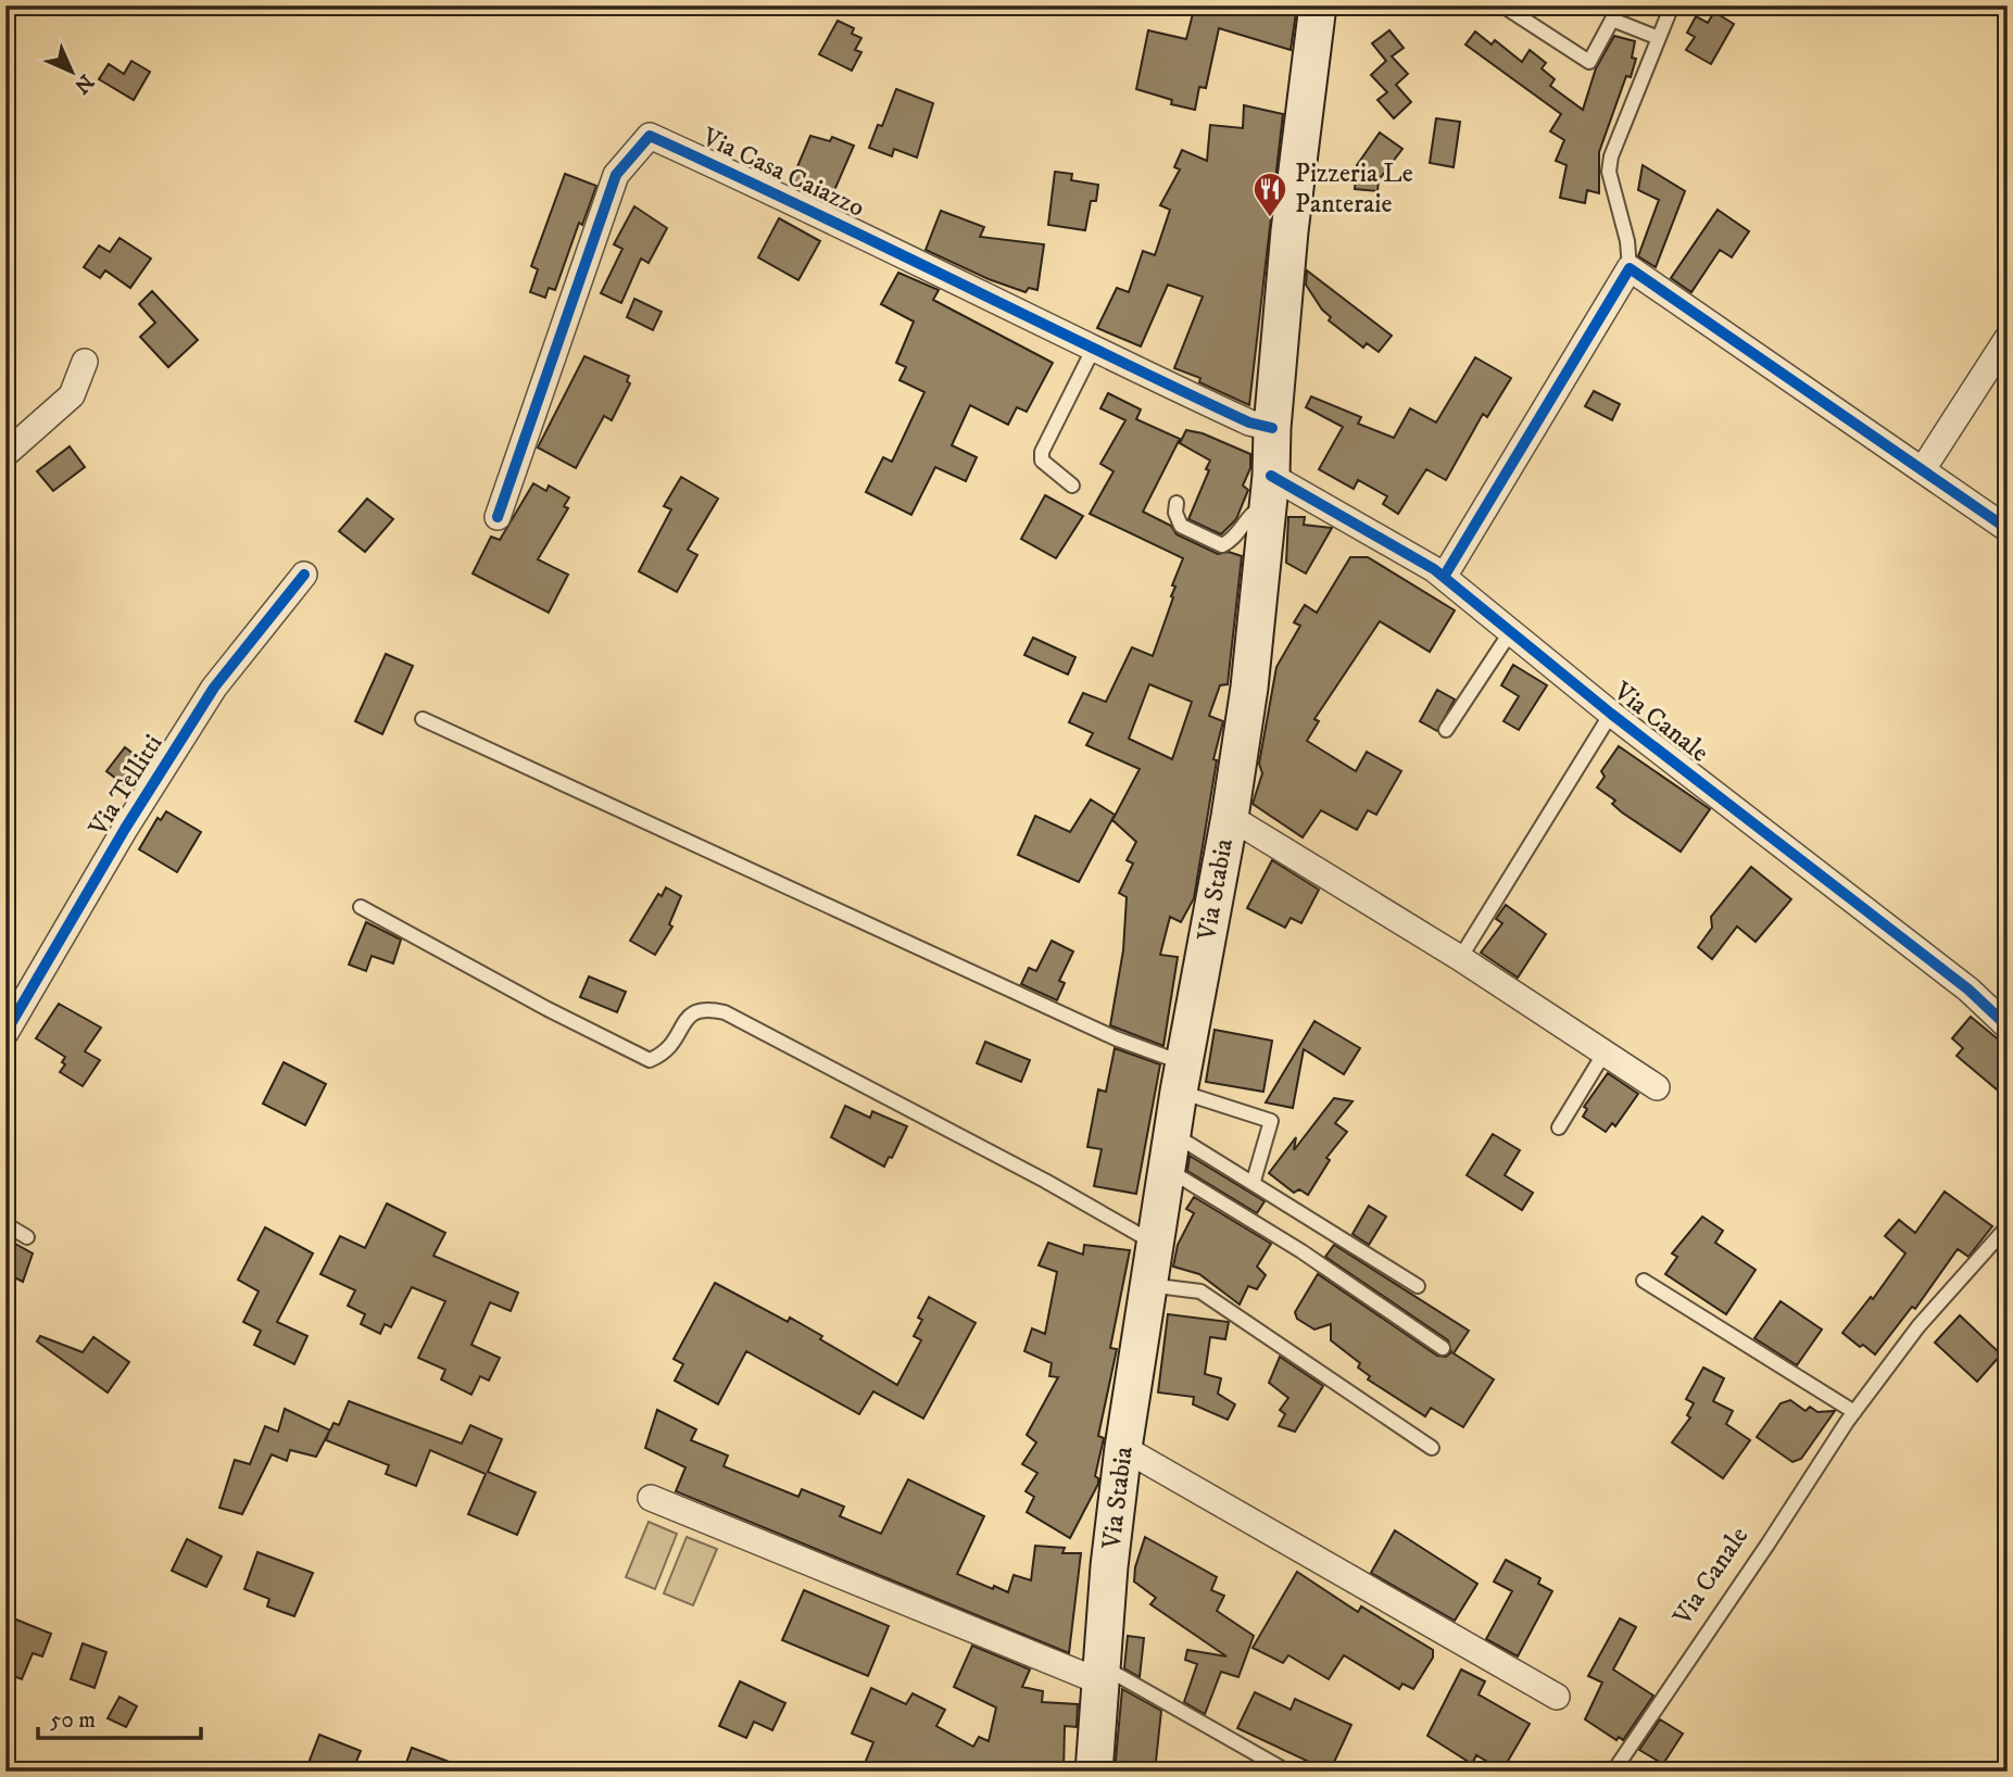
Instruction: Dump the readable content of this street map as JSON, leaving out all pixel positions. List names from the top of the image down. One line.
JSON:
{"streets":{"main road":["Via Stabia"],"street":["Via Casa Caiazzo","Via Canale","Via Tellitti"]},"crossings":[["Via Casa Caiazzo","Via Stabia"],["Via Canale","Via Stabia"]],"places":{"restaurant":["Pizzeria Le Panteraie"]},"scale_bar":"50 m","north":"bottom right"}
